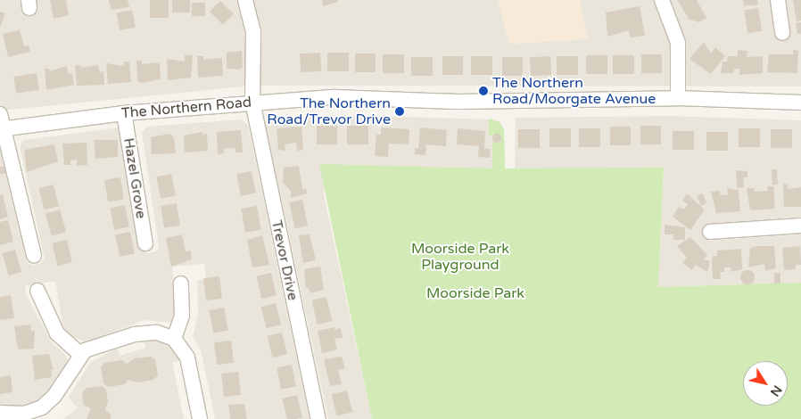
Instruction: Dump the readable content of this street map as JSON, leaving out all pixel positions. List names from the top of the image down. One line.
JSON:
{"streets":{"street":["The Northern Road","Hazel Grove","Trevor Drive"]},"crossings":[["The Northern Road","Hazel Grove"],["The Northern Road","Trevor Drive"]],"parks":["Moorside Park Playground","Moorside Park"],"places":["The Northern Road/Moorgate Avenue","The Northern Road/Trevor Drive"],"north":"bottom right"}
